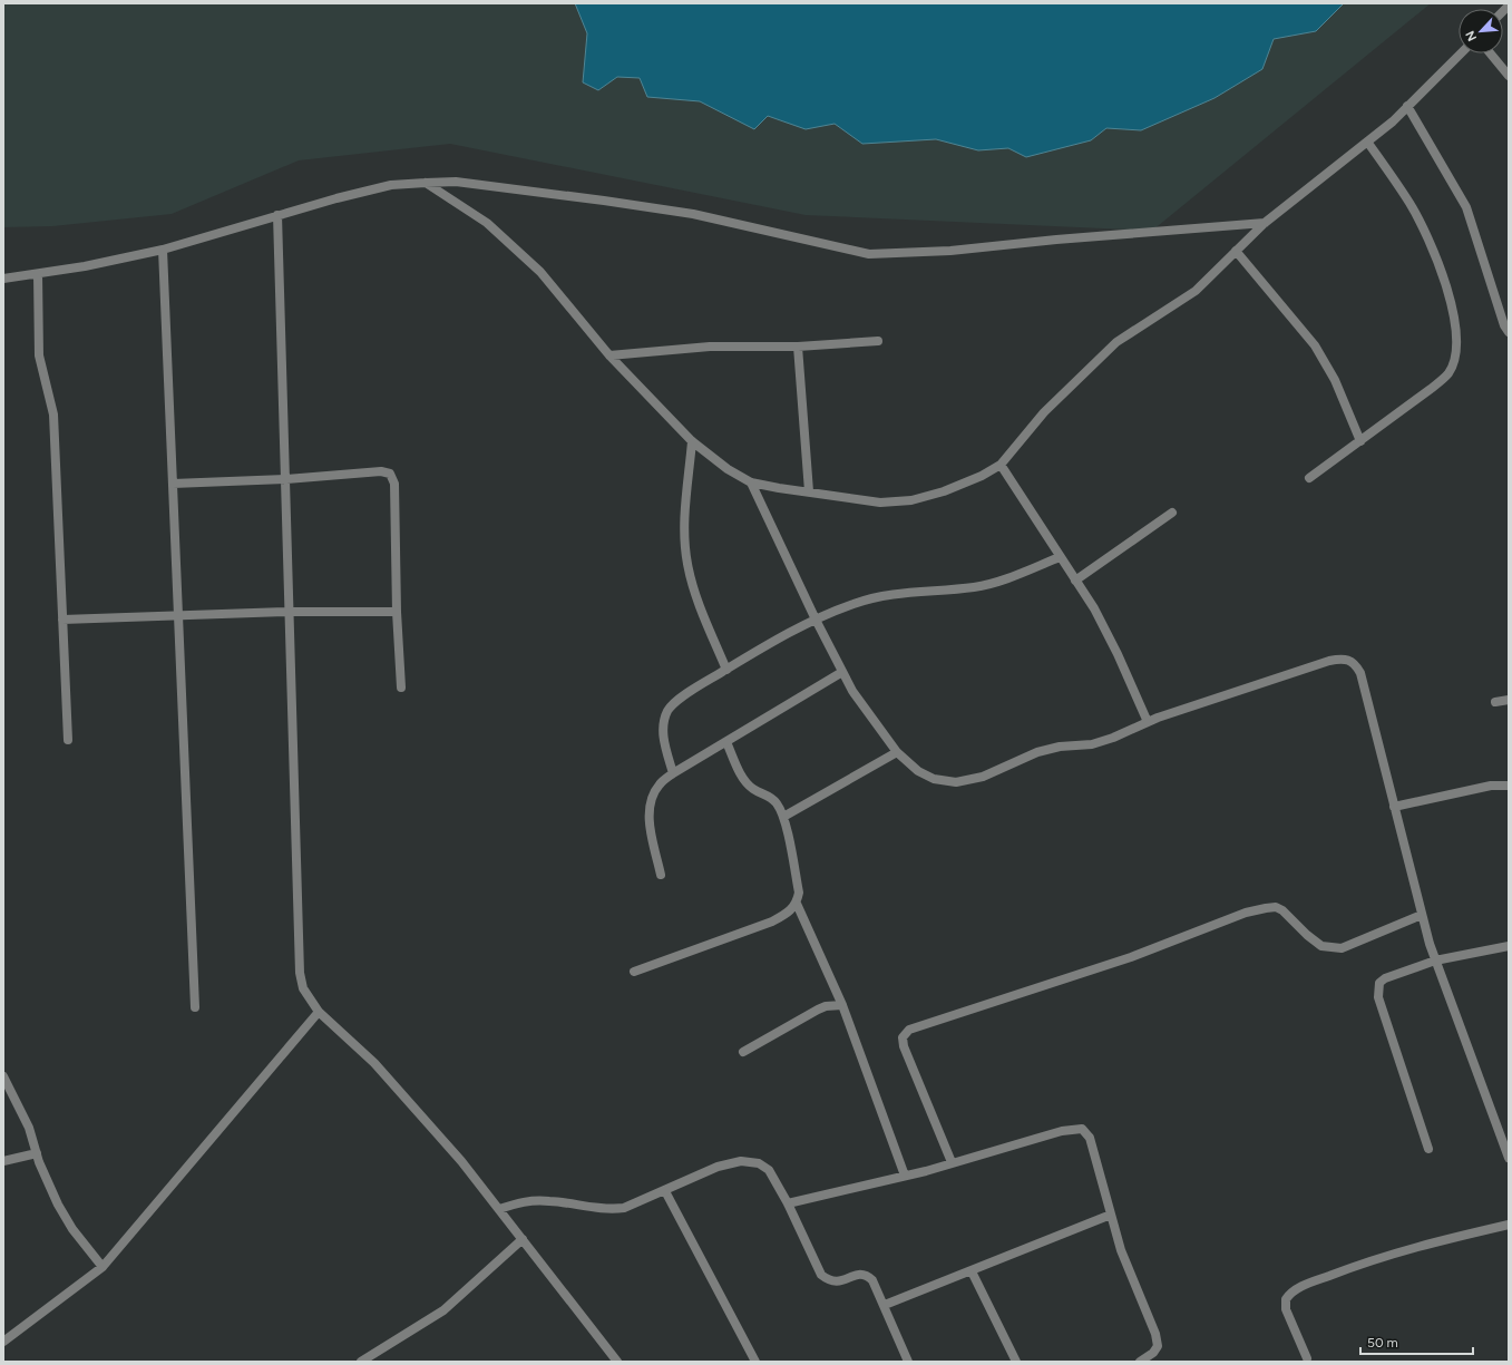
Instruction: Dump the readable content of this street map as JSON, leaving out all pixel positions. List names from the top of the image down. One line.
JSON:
{"scale_bar":"50 m","north":"bottom left"}
